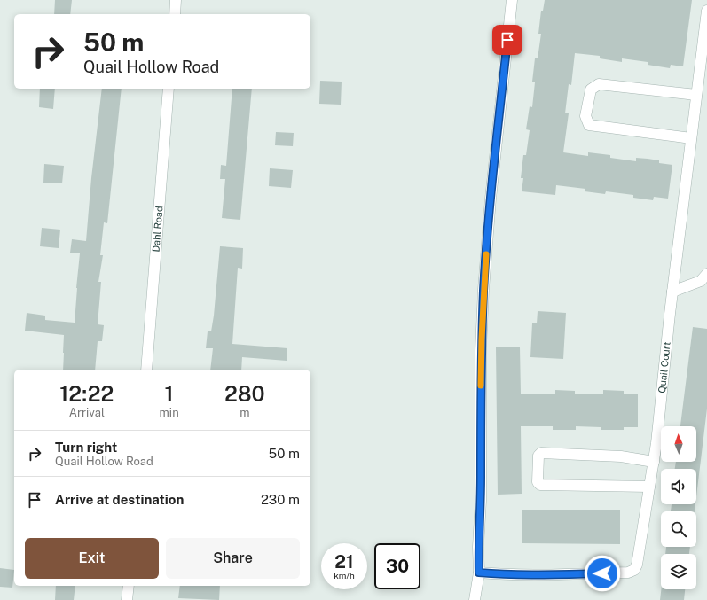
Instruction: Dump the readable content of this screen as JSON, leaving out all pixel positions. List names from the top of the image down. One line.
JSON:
{"streets":{"street":["Dahl Road","Quail Court"]},"north":"top","page":{"turn":["50 m","Quail Hollow Road"],"eta":["12:22","Arrival","1","min","280","m"],"list":[{"name":"Turn right","note":"Quail Hollow Road","value":"50 m"},{"name":"Arrive at destination","value":"230 m"}],"buttons":["Exit","Share"],"speed":"21 km/h","limit":"30"}}
